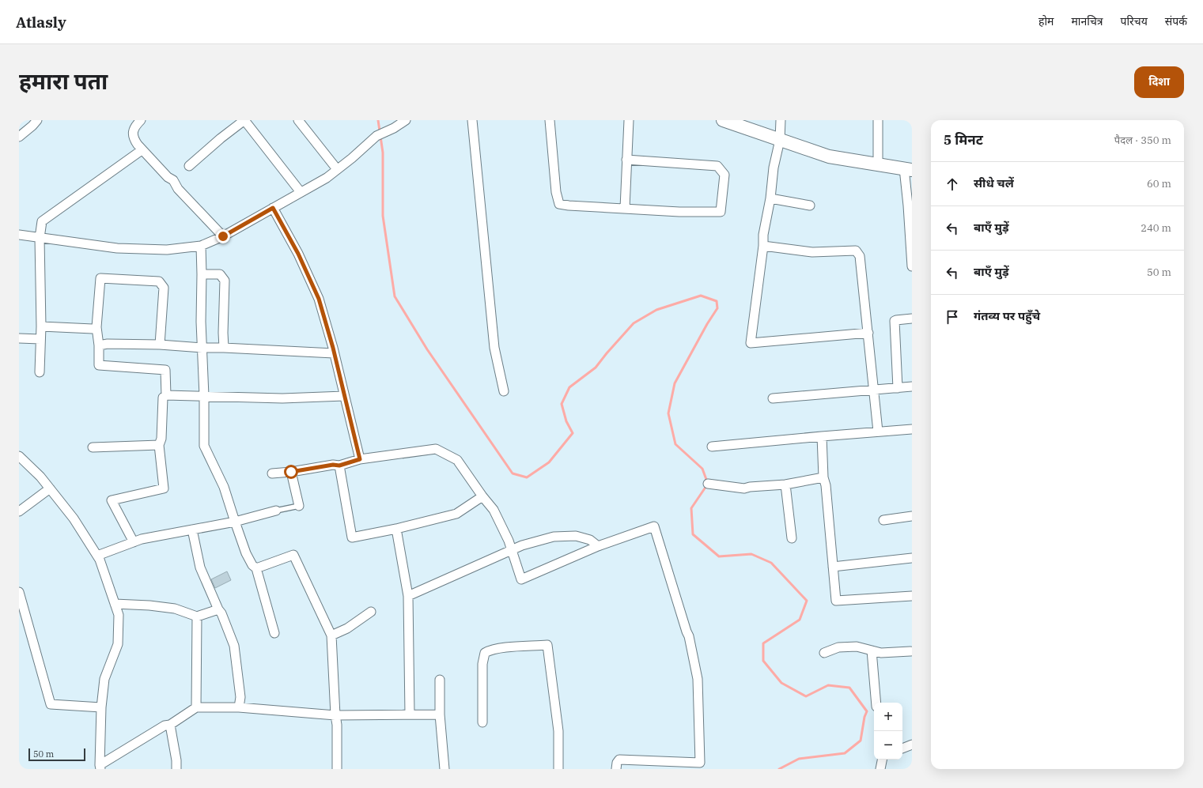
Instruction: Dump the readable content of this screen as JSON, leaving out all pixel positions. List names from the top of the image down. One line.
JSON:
{"scale_bar":"50 m","page":{"header":"Atlasly","nav":["होम","मानचित्र","परिचय","संपर्क"],"title":"हमारा पता","buttons":"दिशा","heading":["5 मिनट","पैदल · 350 m"],"list":[["सीधे चलें","60 m"],["बाएँ मुड़ें","240 m"],["बाएँ मुड़ें","50 m"],"गंतव्य पर पहुँचे"],"map_buttons":["+","−"],"scale":"50 m"}}
